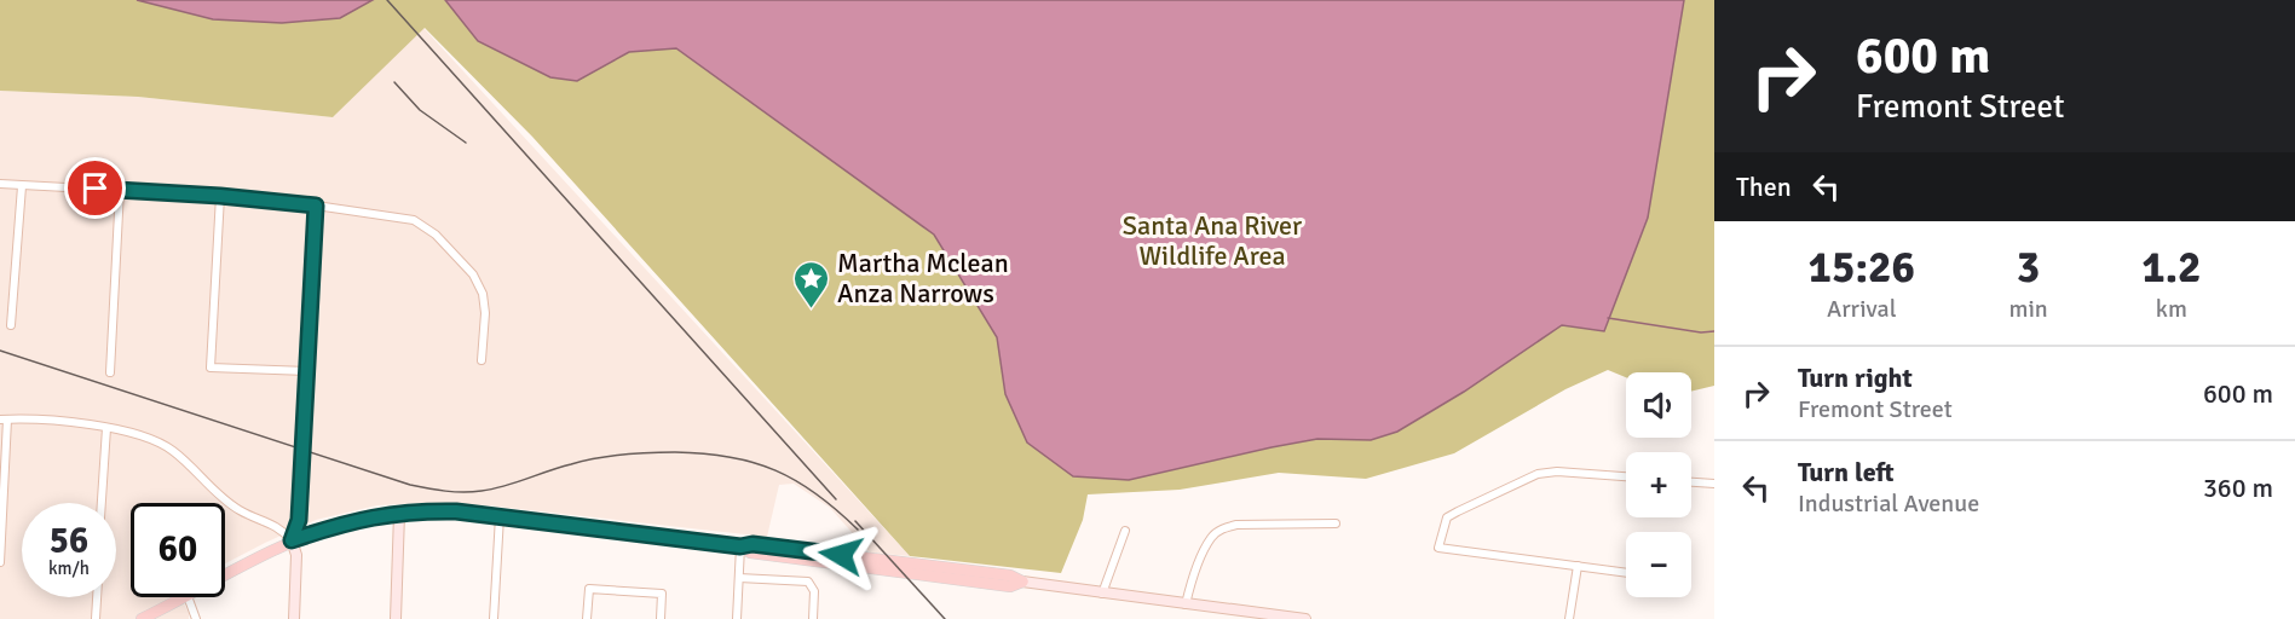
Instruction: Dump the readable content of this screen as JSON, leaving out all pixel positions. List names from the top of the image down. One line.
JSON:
{"parks":["Santa Ana River Wildlife Area"],"places":{"place":["Martha Mclean Anza Narrows"]},"page":{"turn":["600 m","Fremont Street"],"then":"Then","eta":["15:26","Arrival","3","min","1.2","km"],"list":[{"name":"Turn right","note":"Fremont Street","value":"600 m"},{"name":"Turn left","note":"Industrial Avenue","value":"360 m"}],"map_buttons":["+","−"],"speed":"56 km/h","limit":"60"}}
